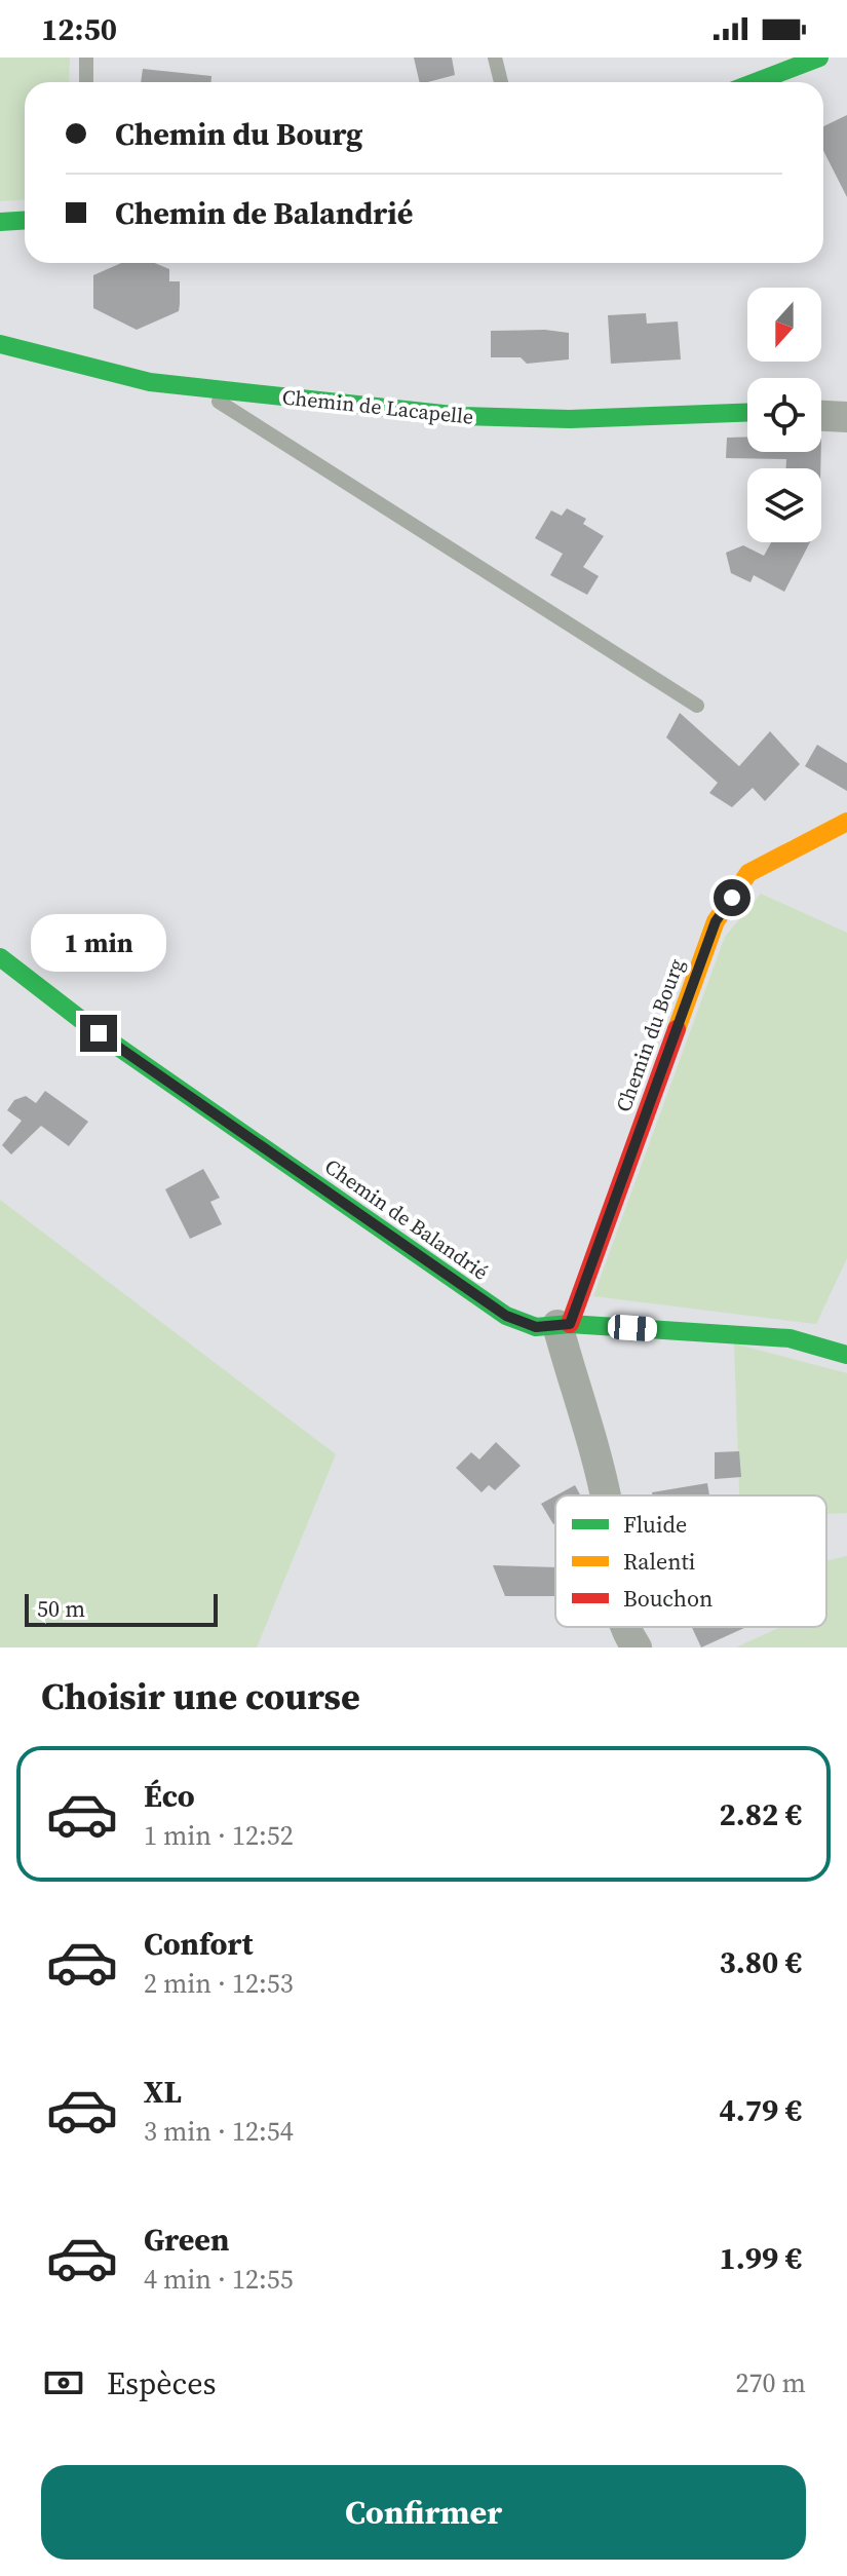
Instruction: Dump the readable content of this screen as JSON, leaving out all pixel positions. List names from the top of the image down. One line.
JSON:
{"streets":{"street":["Chemin de Lacapelle","Chemin du Bourg","Chemin de Balandrié"]},"crossings":[["Chemin du Bourg","Chemin de Balandrié"]],"legend":["Fluide","Ralenti","Bouchon"],"scale_bar":"50 m","north":"bottom","page":{"status":"12:50","banner":["Chemin du Bourg","Chemin de Balandrié"],"bubble":"1 min","scale":"50 m","heading":"Choisir une course","list":[{"name":"Éco","note":"1 min · 12:52","value":"2.82 €"},{"name":"Confort","note":"2 min · 12:53","value":"3.80 €"},{"name":"XL","note":"3 min · 12:54","value":"4.79 €"},{"name":"Green","note":"4 min · 12:55","value":"1.99 €"}],"pay":["Espèces","270 m"],"buttons":"Confirmer"}}
